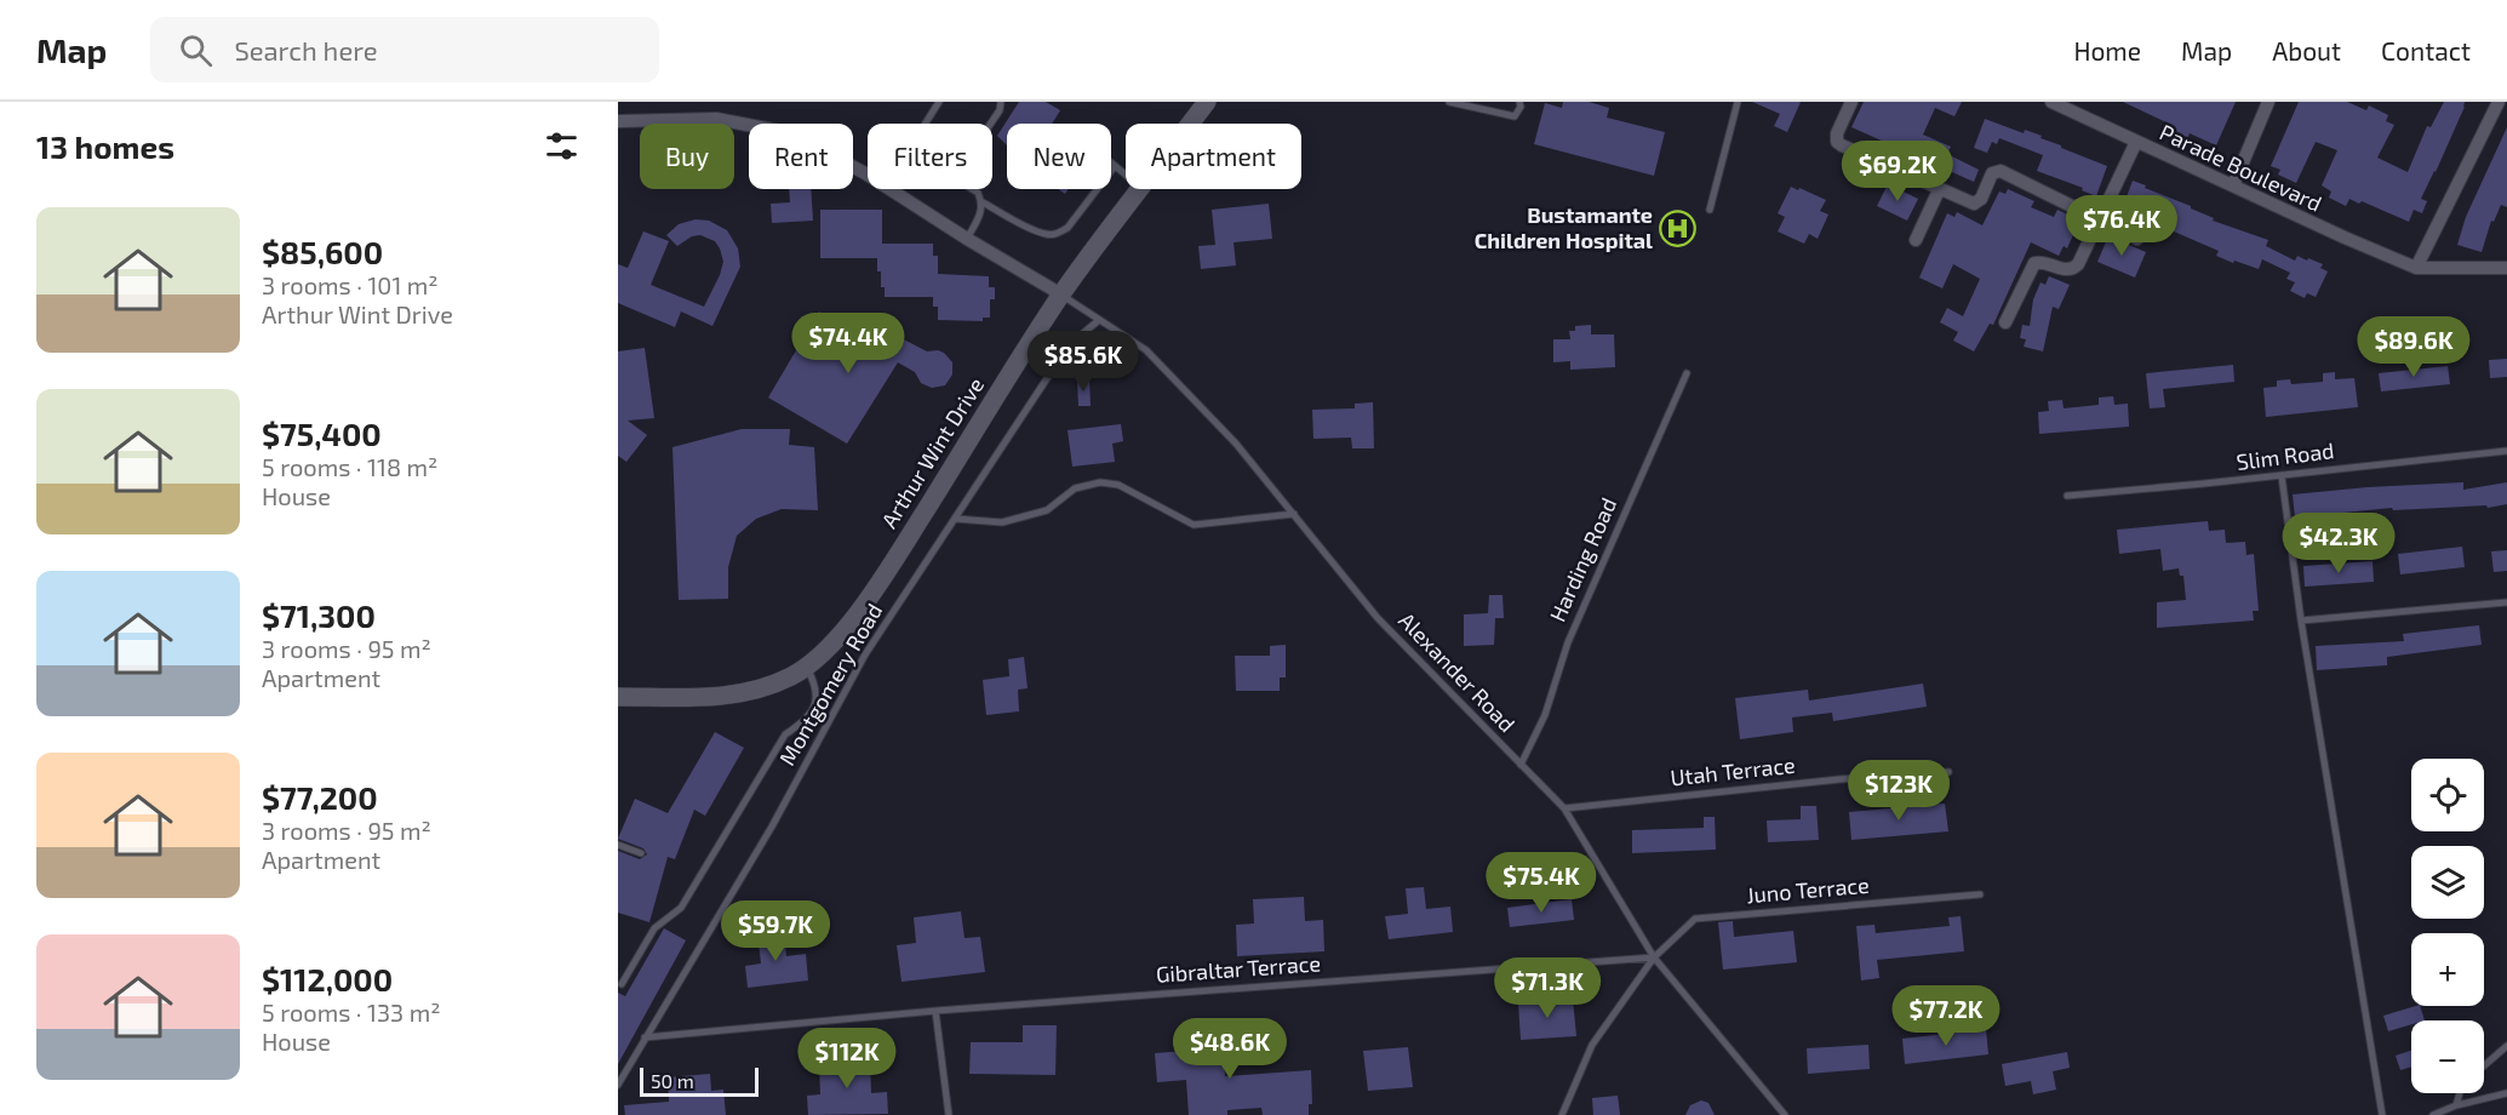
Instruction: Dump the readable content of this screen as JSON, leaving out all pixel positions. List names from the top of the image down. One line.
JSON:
{"streets":{"main road":["Arthur Wint Drive"],"street":["Parade Boulevard"],"lane":["Slim Road","Harding Road","Alexander Road","Montgomery Road","Utah Terrace","Juno Terrace","Gibraltar Terrace"]},"crossings":[["Arthur Wint Drive","Alexander Road"],["Harding Road","Alexander Road"],["Alexander Road","Montgomery Road"],["Alexander Road","Utah Terrace"],["Alexander Road","Juno Terrace"],["Alexander Road","Gibraltar Terrace"],["Montgomery Road","Gibraltar Terrace"],["Juno Terrace","Gibraltar Terrace"]],"places":{"hospital":["Bustamante Children Hospital"]},"scale_bar":"50 m","page":{"header":"Map","search":"Search here","nav":["Home","Map","About","Contact"],"heading":"13 homes","chip":["Buy","Rent","Filters","New","Apartment"],"price":["$69.2K","$76.4K","$74.4K","$89.6K","$85.6K","$42.3K","$123K","$75.4K","$59.7K","$71.3K","$77.2K","$48.6K","$112K"],"list":[{"name":"$85,600","note":"3 rooms · 101 m² · Arthur Wint Drive"},{"name":"$75,400","note":"5 rooms · 118 m² · House"},{"name":"$71,300","note":"3 rooms · 95 m² · Apartment"},{"name":"$77,200","note":"3 rooms · 95 m² · Apartment"},{"name":"$112,000","note":"5 rooms · 133 m² · House"}],"map_buttons":["+","−"],"scale":"50 m"}}
